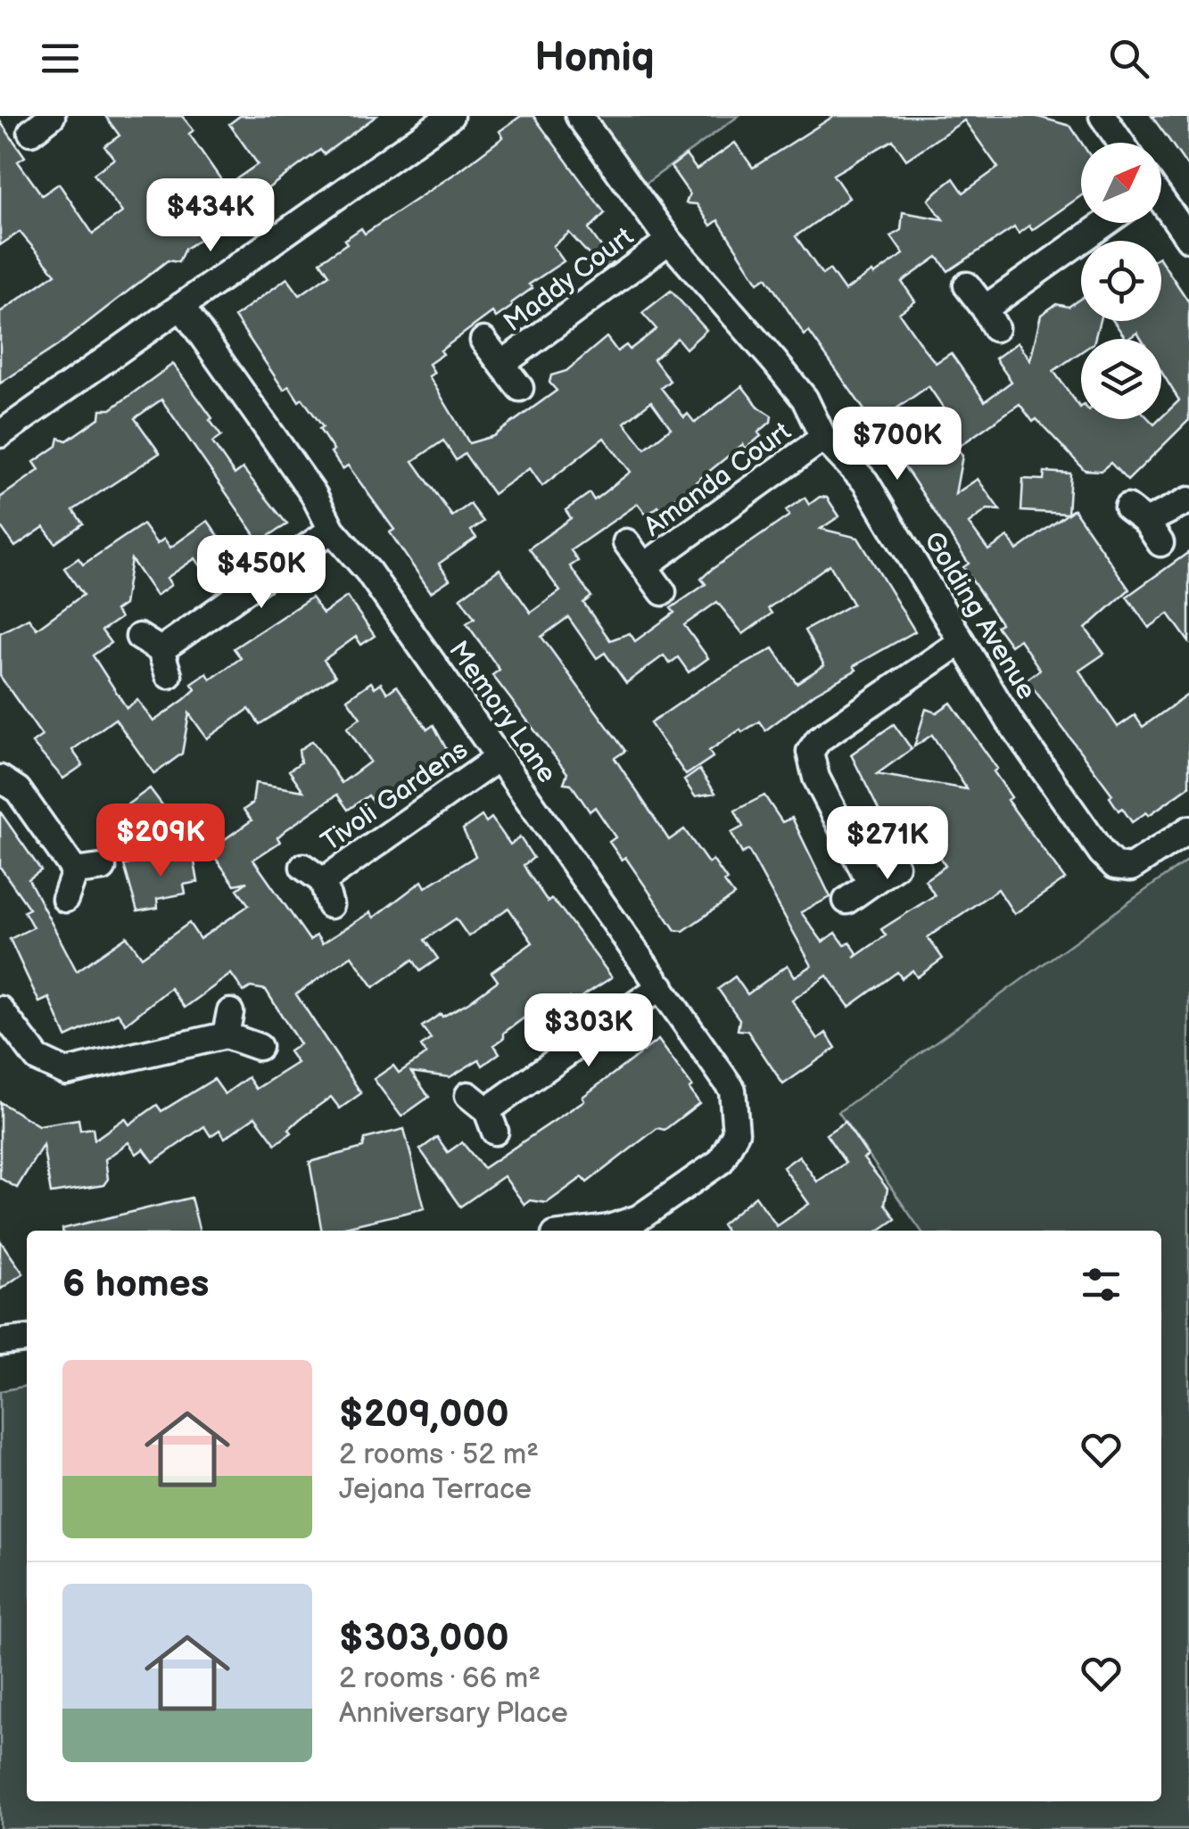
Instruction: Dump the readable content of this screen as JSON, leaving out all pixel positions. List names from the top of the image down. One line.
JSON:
{"streets":{"street":["Maddy Court","Amanda Court","Golding Avenue","Memory Lane","Tivoli Gardens"]},"crossings":[["Maddy Court","Golding Avenue"],["Amanda Court","Golding Avenue"],["Memory Lane","Tivoli Gardens"]],"north":"top right","page":{"header":"Homiq","price":["$434K","$700K","$450K","$209K","$271K","$303K"],"heading":"6 homes","list":[{"name":"$209,000","note":"2 rooms · 52 m² · Jejana Terrace"},{"name":"$303,000","note":"2 rooms · 66 m² · Anniversary Place"}]}}
